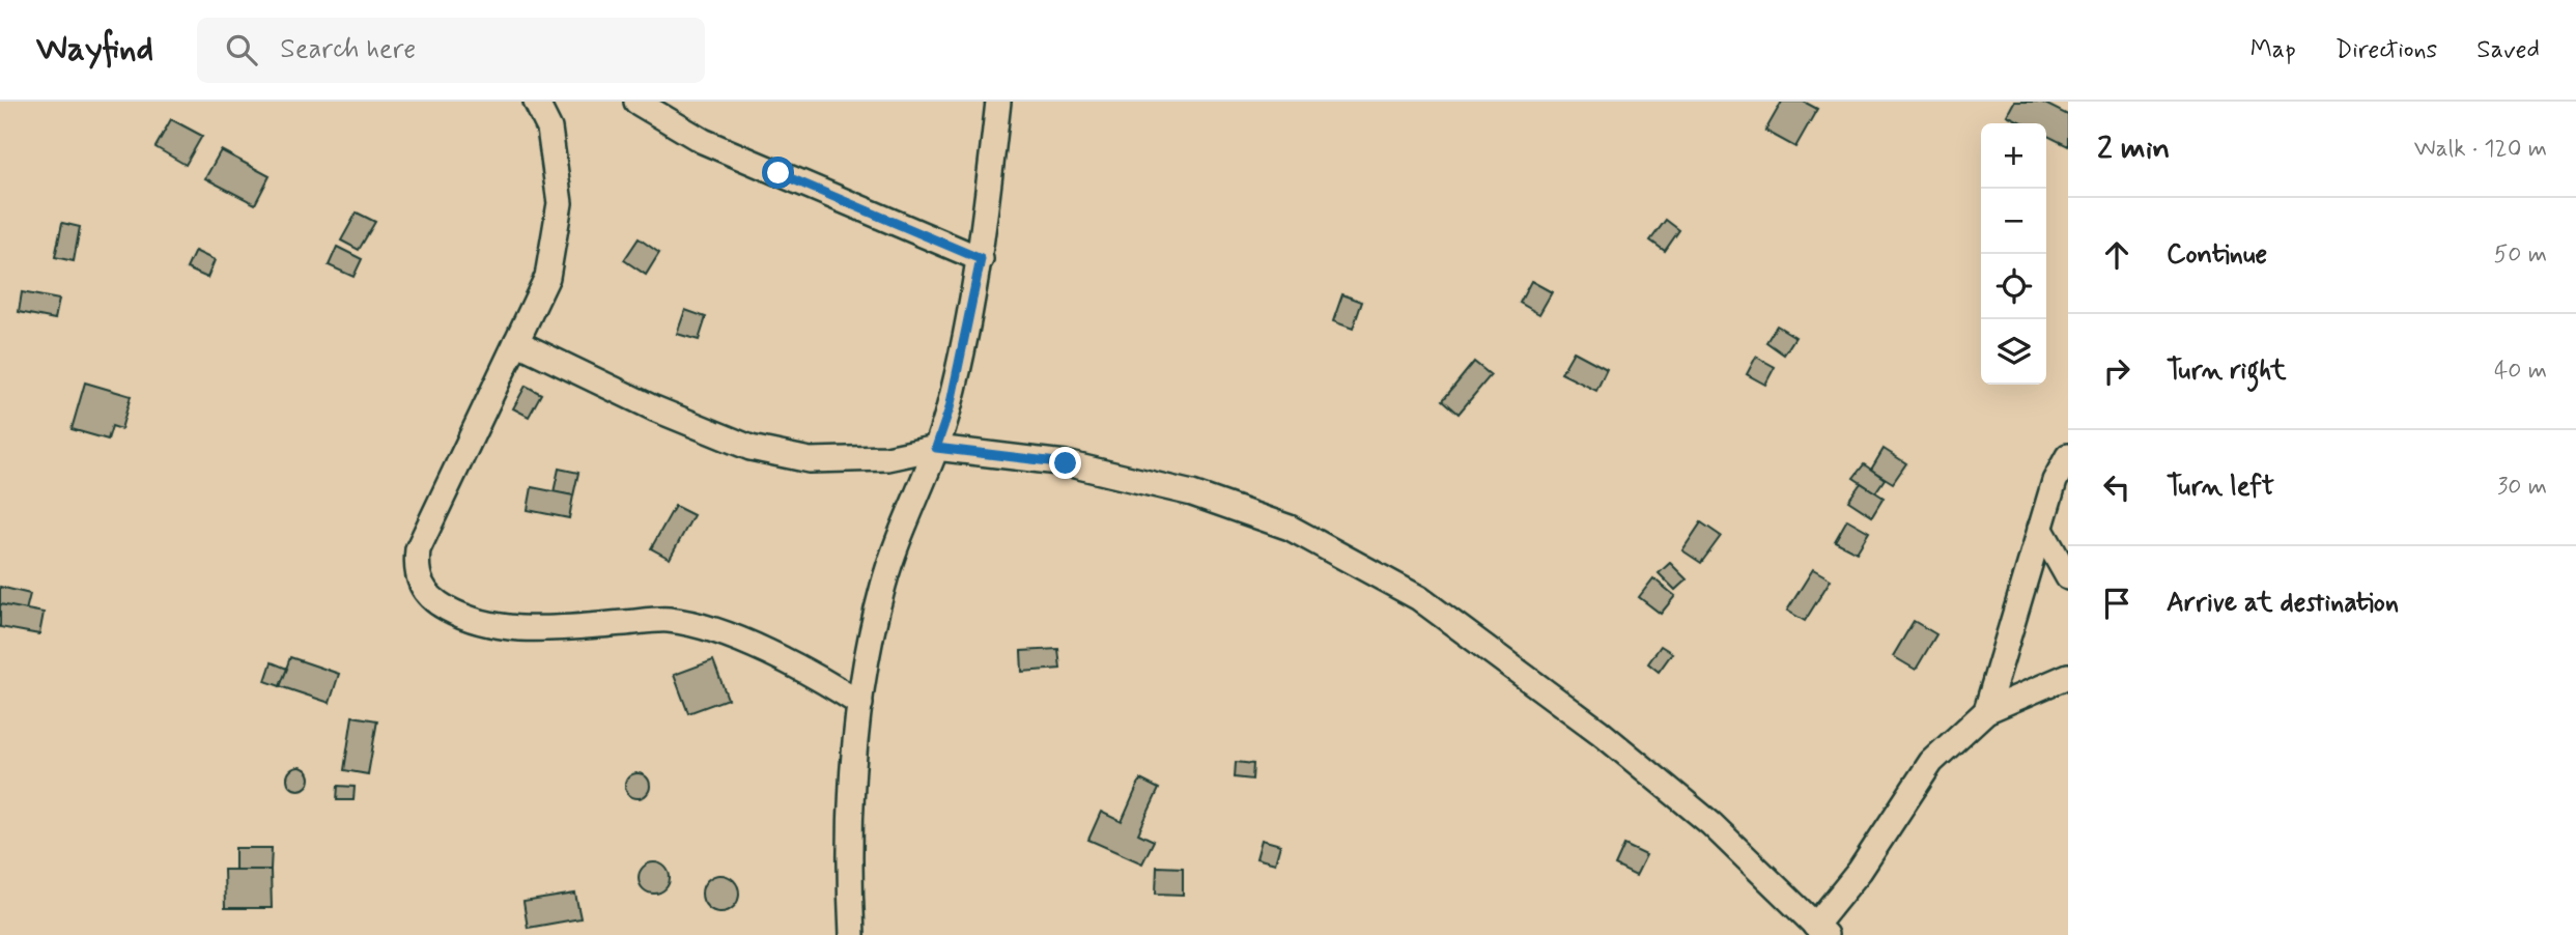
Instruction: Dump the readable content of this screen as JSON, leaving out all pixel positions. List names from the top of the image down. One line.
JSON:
{"page":{"header":"Wayfind","search":"Search here","nav":["Map","Directions","Saved"],"heading":["2 min","Walk · 120 m"],"map_buttons":["+","−"],"list":[["Continue","50 m"],["Turn right","40 m"],["Turn left","30 m"],"Arrive at destination"]}}
